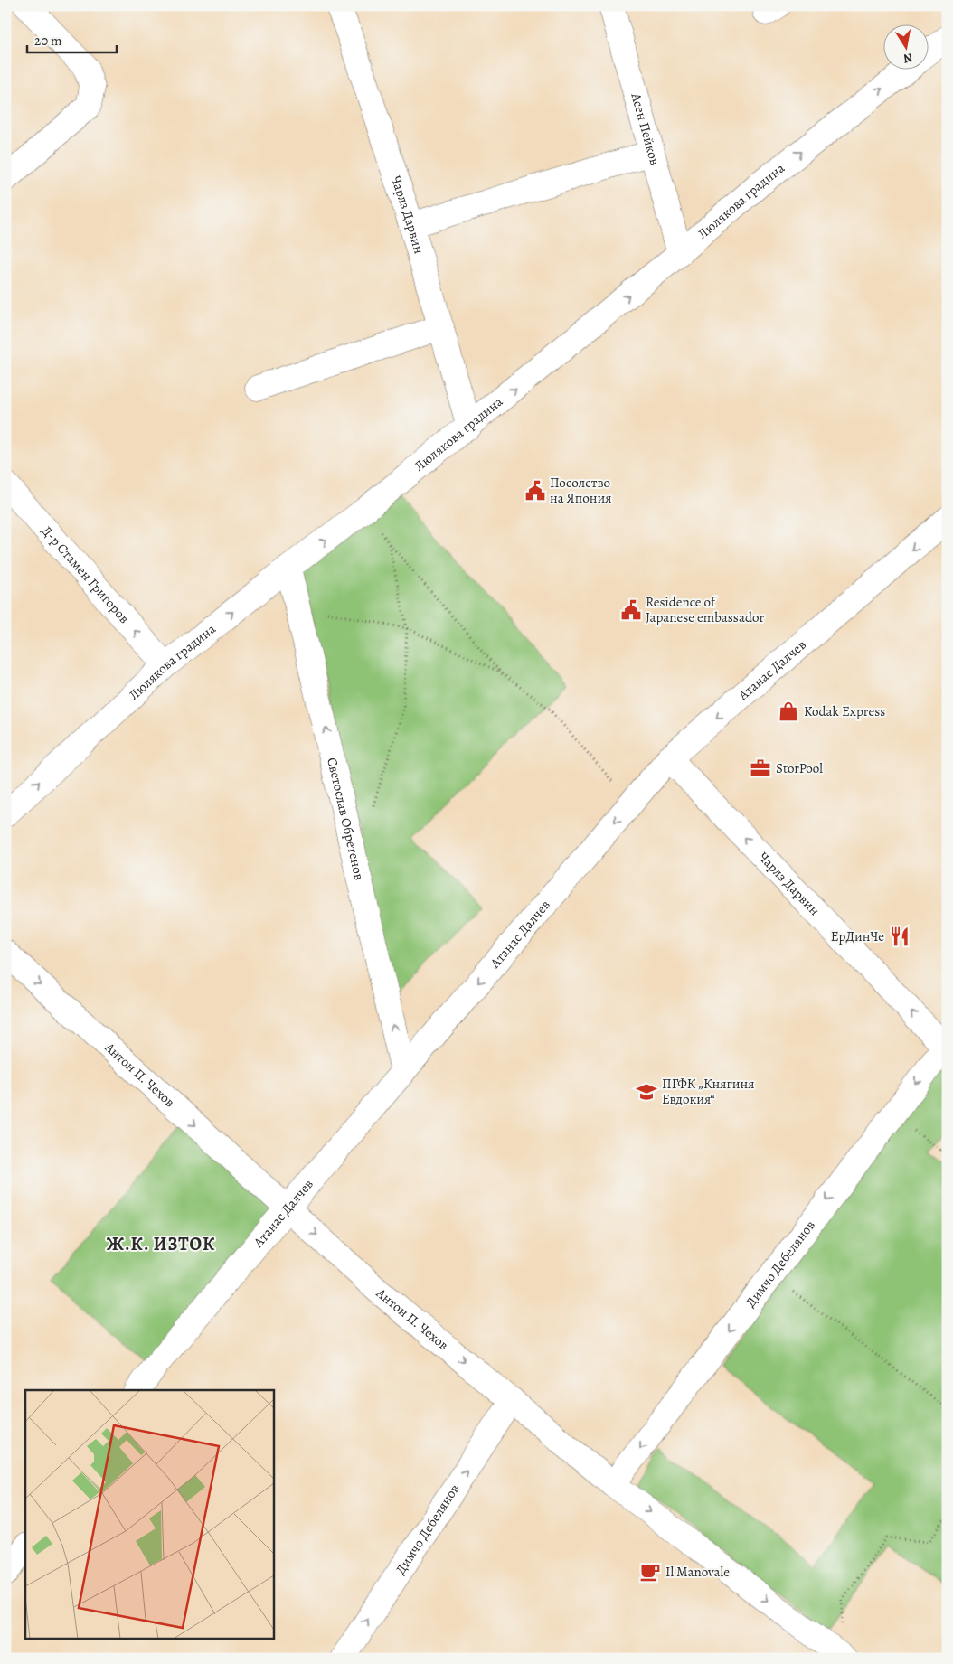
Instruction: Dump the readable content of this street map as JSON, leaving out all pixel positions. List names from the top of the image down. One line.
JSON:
{"streets":{"street":["Асен Пейков","Люлякова градина","Чарлз Дарвин","Д-р Стамен Григоров","Атанас Далчев","Светослав Обретенов","Антон П. Чехов","Димчо Дебелянов"]},"crossings":[["Асен Пейков","Люлякова градина"],["Люлякова градина","Чарлз Дарвин"],["Люлякова градина","Д-р Стамен Григоров"],["Люлякова градина","Светослав Обретенов"],["Чарлз Дарвин","Атанас Далчев"],["Чарлз Дарвин","Димчо Дебелянов"],["Атанас Далчев","Светослав Обретенов"],["Атанас Далчев","Антон П. Чехов"],["Антон П. Чехов","Димчо Дебелянов"]],"one_way":["Люлякова градина","Чарлз Дарвин","Д-р Стамен Григоров","Атанас Далчев","Светослав Обретенов","Антон П. Чехов"],"districts":["Ж.К. ИЗТОК"],"places":{"public building":["Посолство на Япония","Residence of Japanese embassador"],"shop":["Kodak Express"],"office":["StorPool"],"restaurant":["ЕрДинЧе"],"school or university":["ПГФК „Княгиня Евдокия“"],"cafe":["Il Manovale"]},"scale_bar":"20 m","north":"bottom"}
